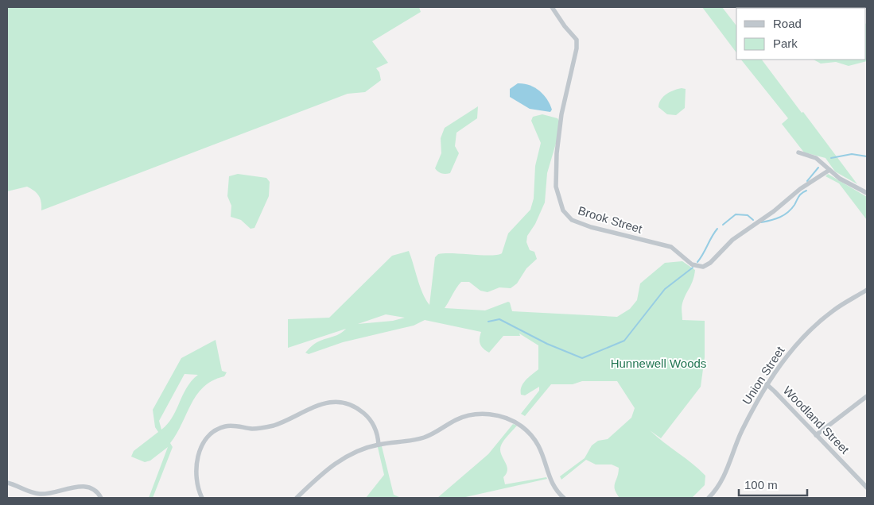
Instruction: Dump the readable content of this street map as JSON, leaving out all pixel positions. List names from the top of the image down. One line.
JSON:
{"streets":{"street":["Brook Street","Union Street","Woodland Street"]},"crossings":[["Union Street","Woodland Street"]],"parks":["Hunnewell Woods"],"legend":["Road","Park"],"scale_bar":"100 m"}
